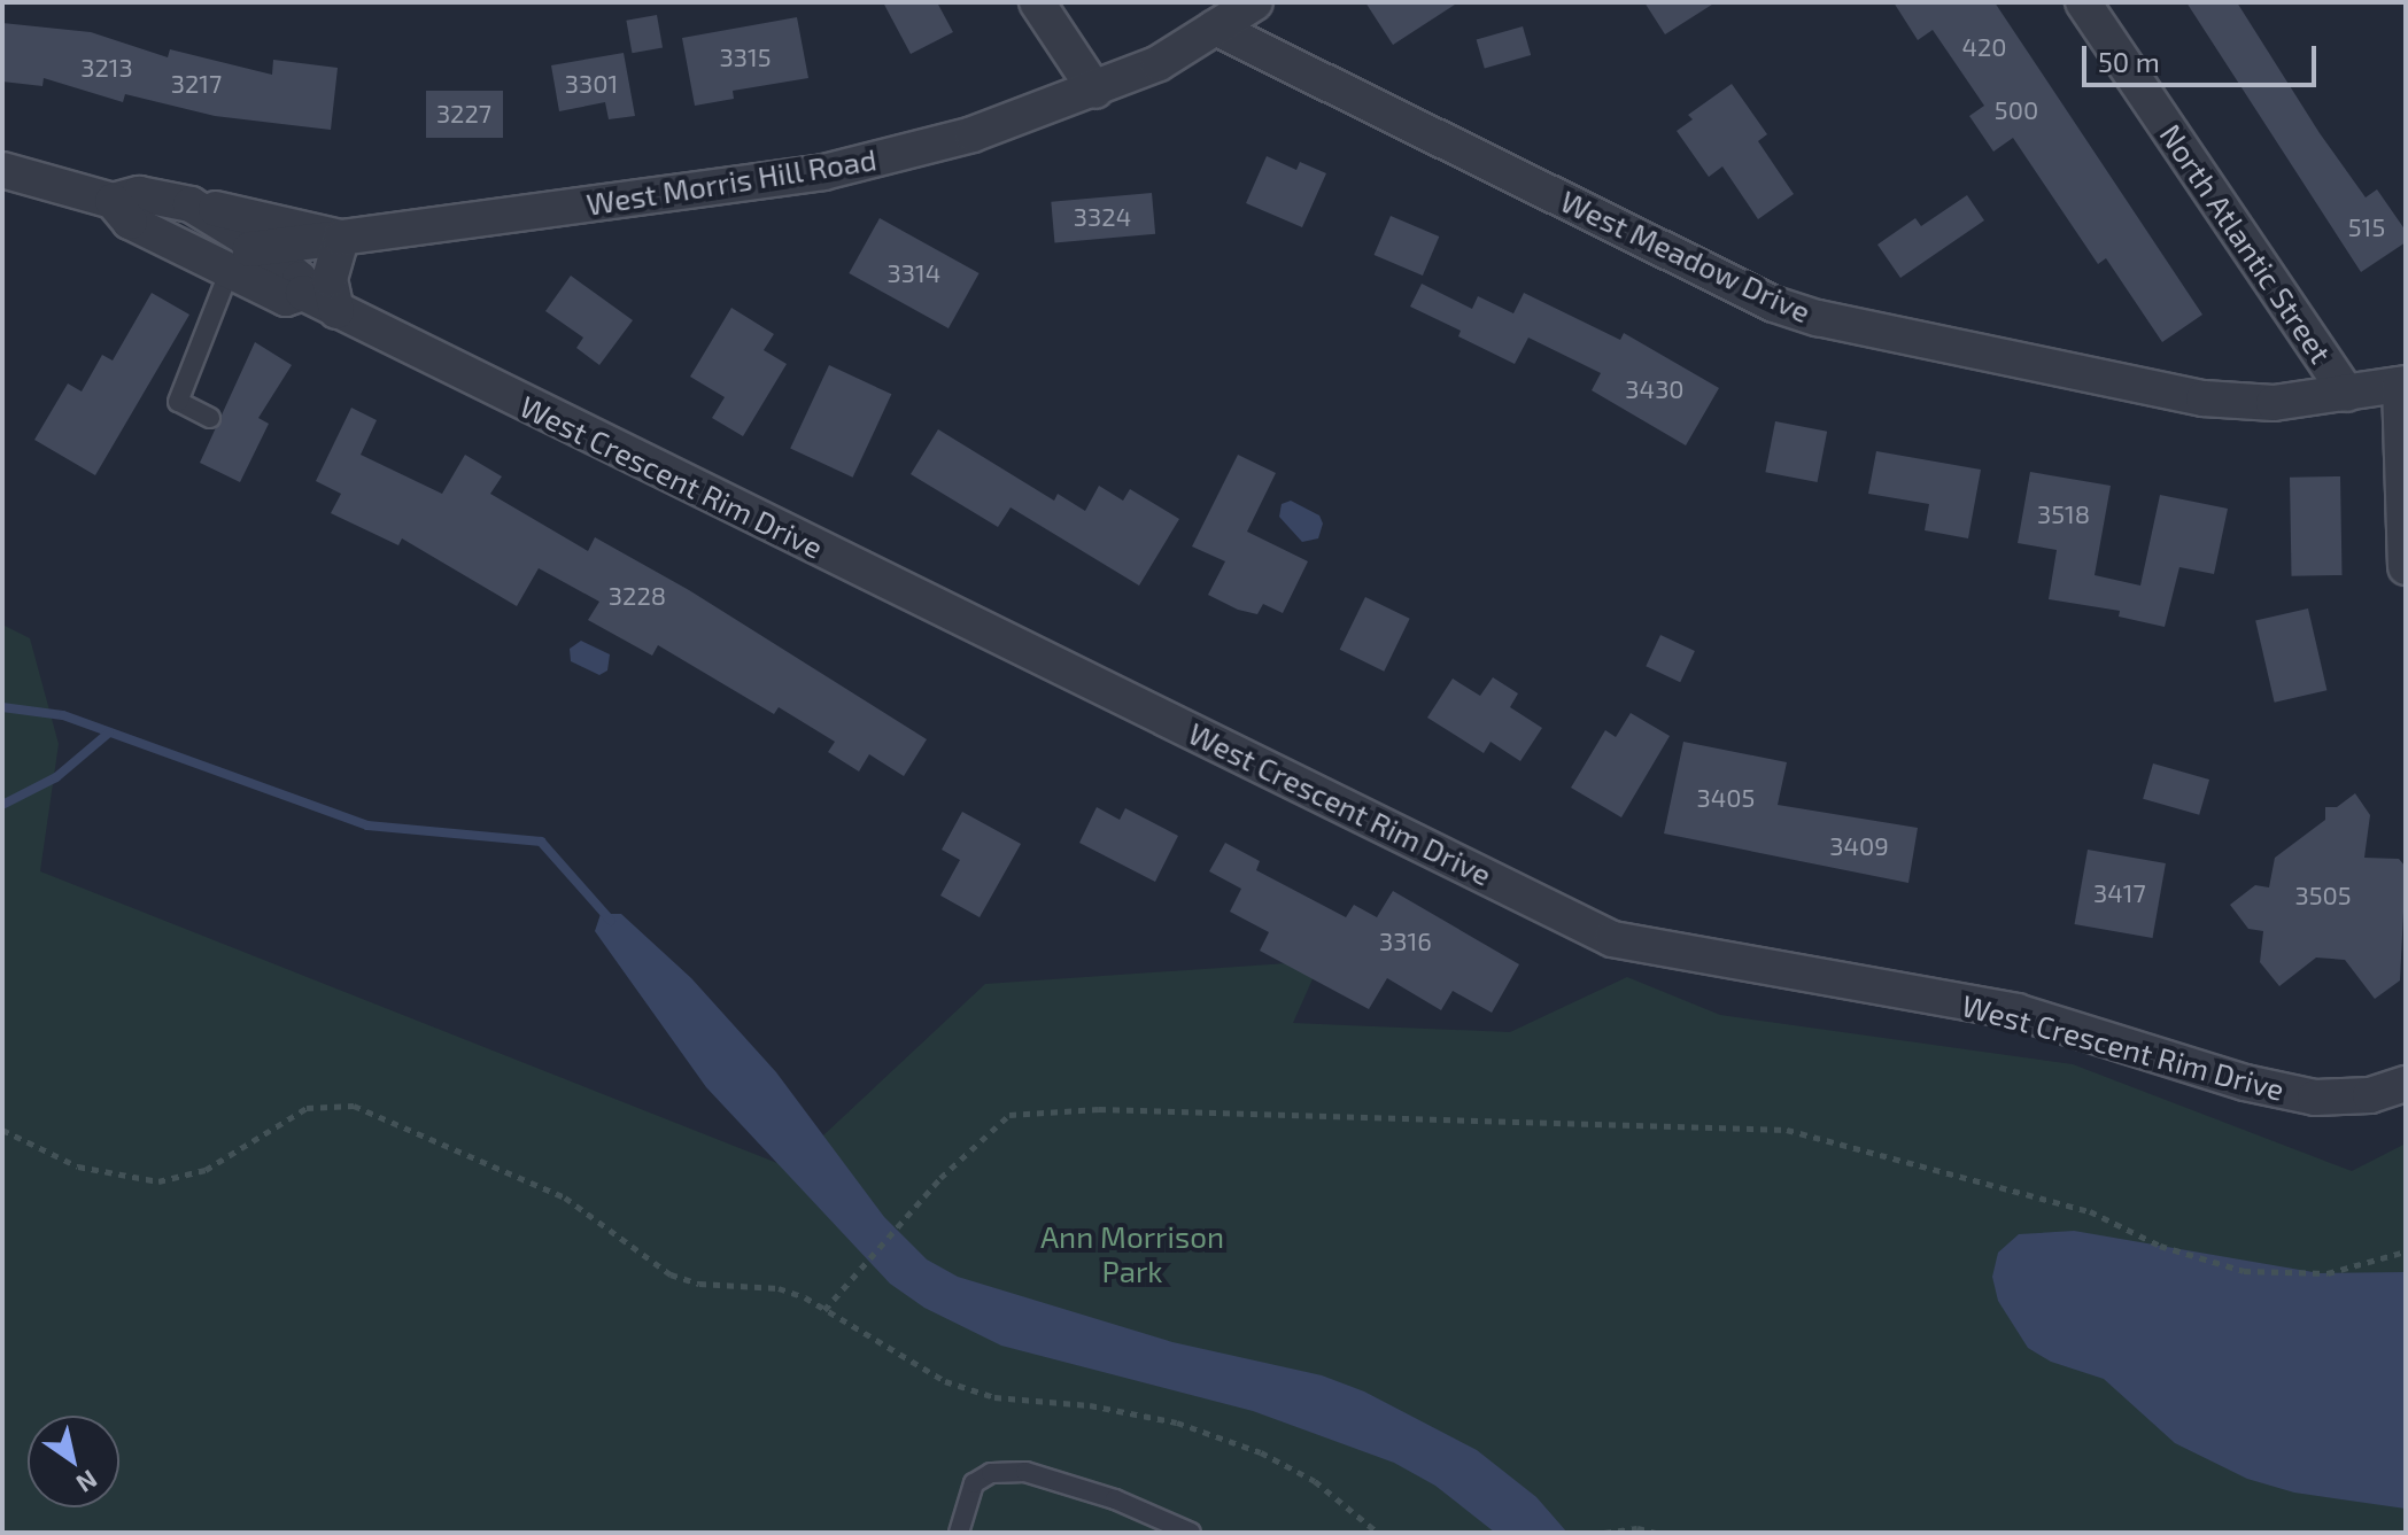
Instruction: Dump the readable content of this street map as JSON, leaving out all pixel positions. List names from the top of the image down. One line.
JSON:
{"streets":{"street":["West Morris Hill Road","North Atlantic Street","West Meadow Drive","West Crescent Rim Drive"]},"crossings":[["West Morris Hill Road","West Meadow Drive"],["West Morris Hill Road","West Crescent Rim Drive"],["North Atlantic Street","West Meadow Drive"]],"parks":["Ann Morrison Park"],"house_numbers":["420","3315","3213","3217","3301","500","3227","3324","515","3314","3430","3518","3228","3405","3409","3417","3505","3316"],"scale_bar":"50 m","north":"bottom right"}
